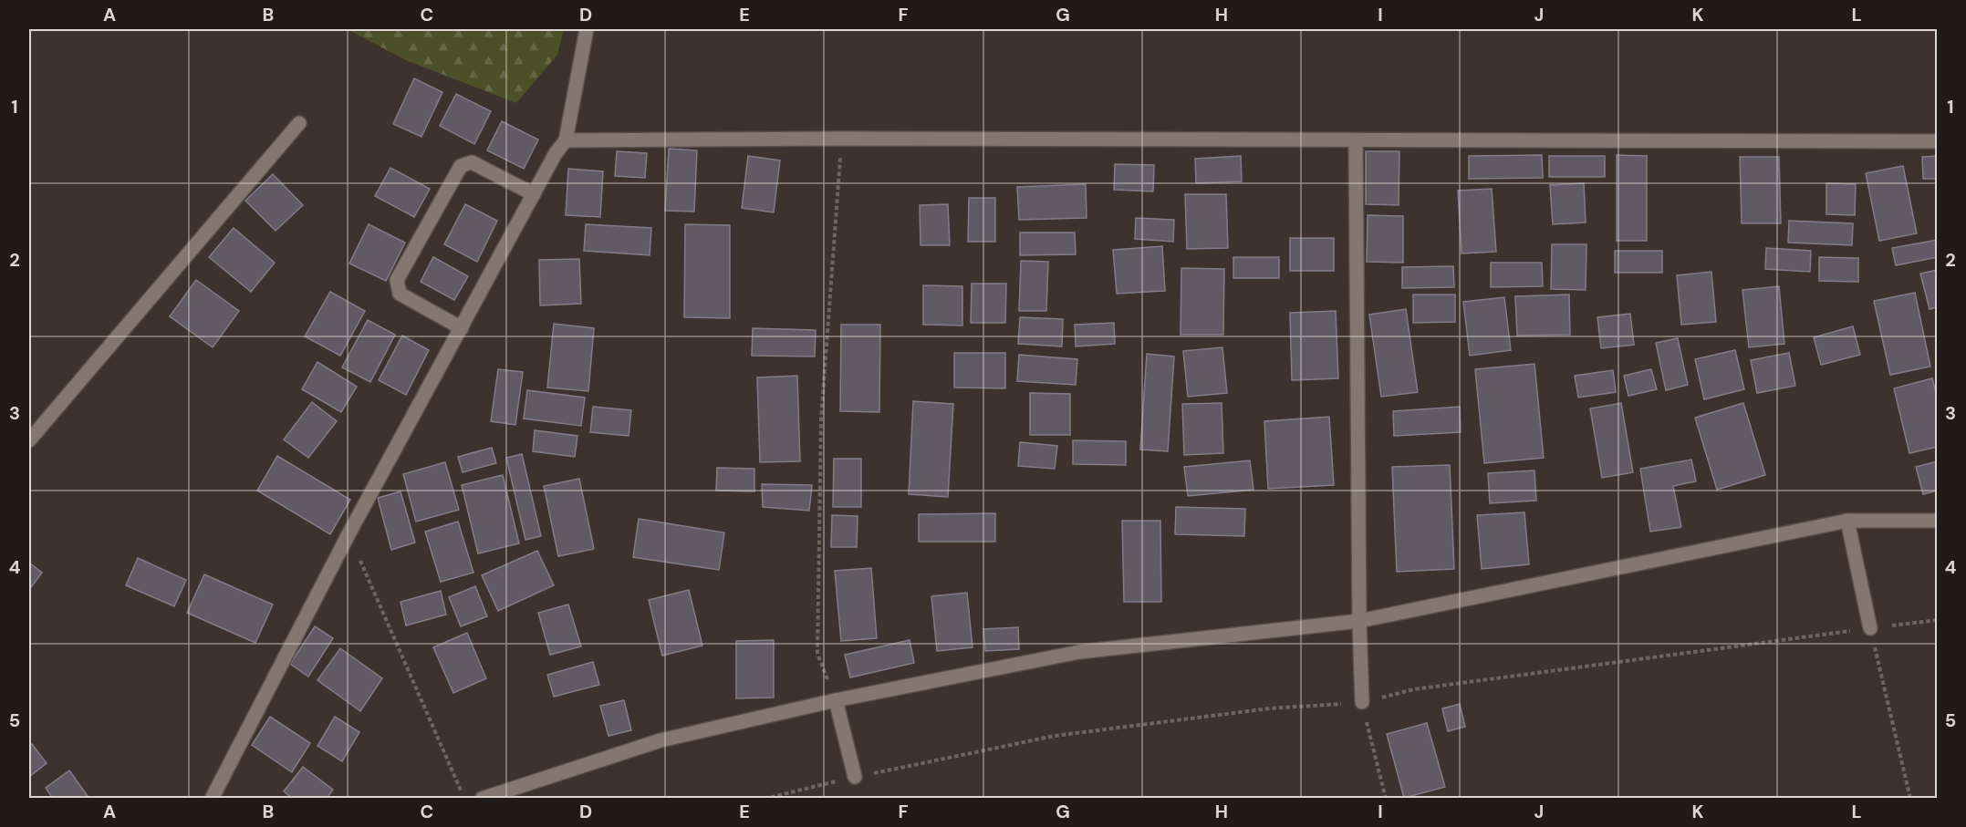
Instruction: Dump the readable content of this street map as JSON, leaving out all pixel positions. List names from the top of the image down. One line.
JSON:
{"grid":{"columns":["A","B","C","D","E","F","G","H","I","J","K","L"],"rows":["1","2","3","4","5"]}}
